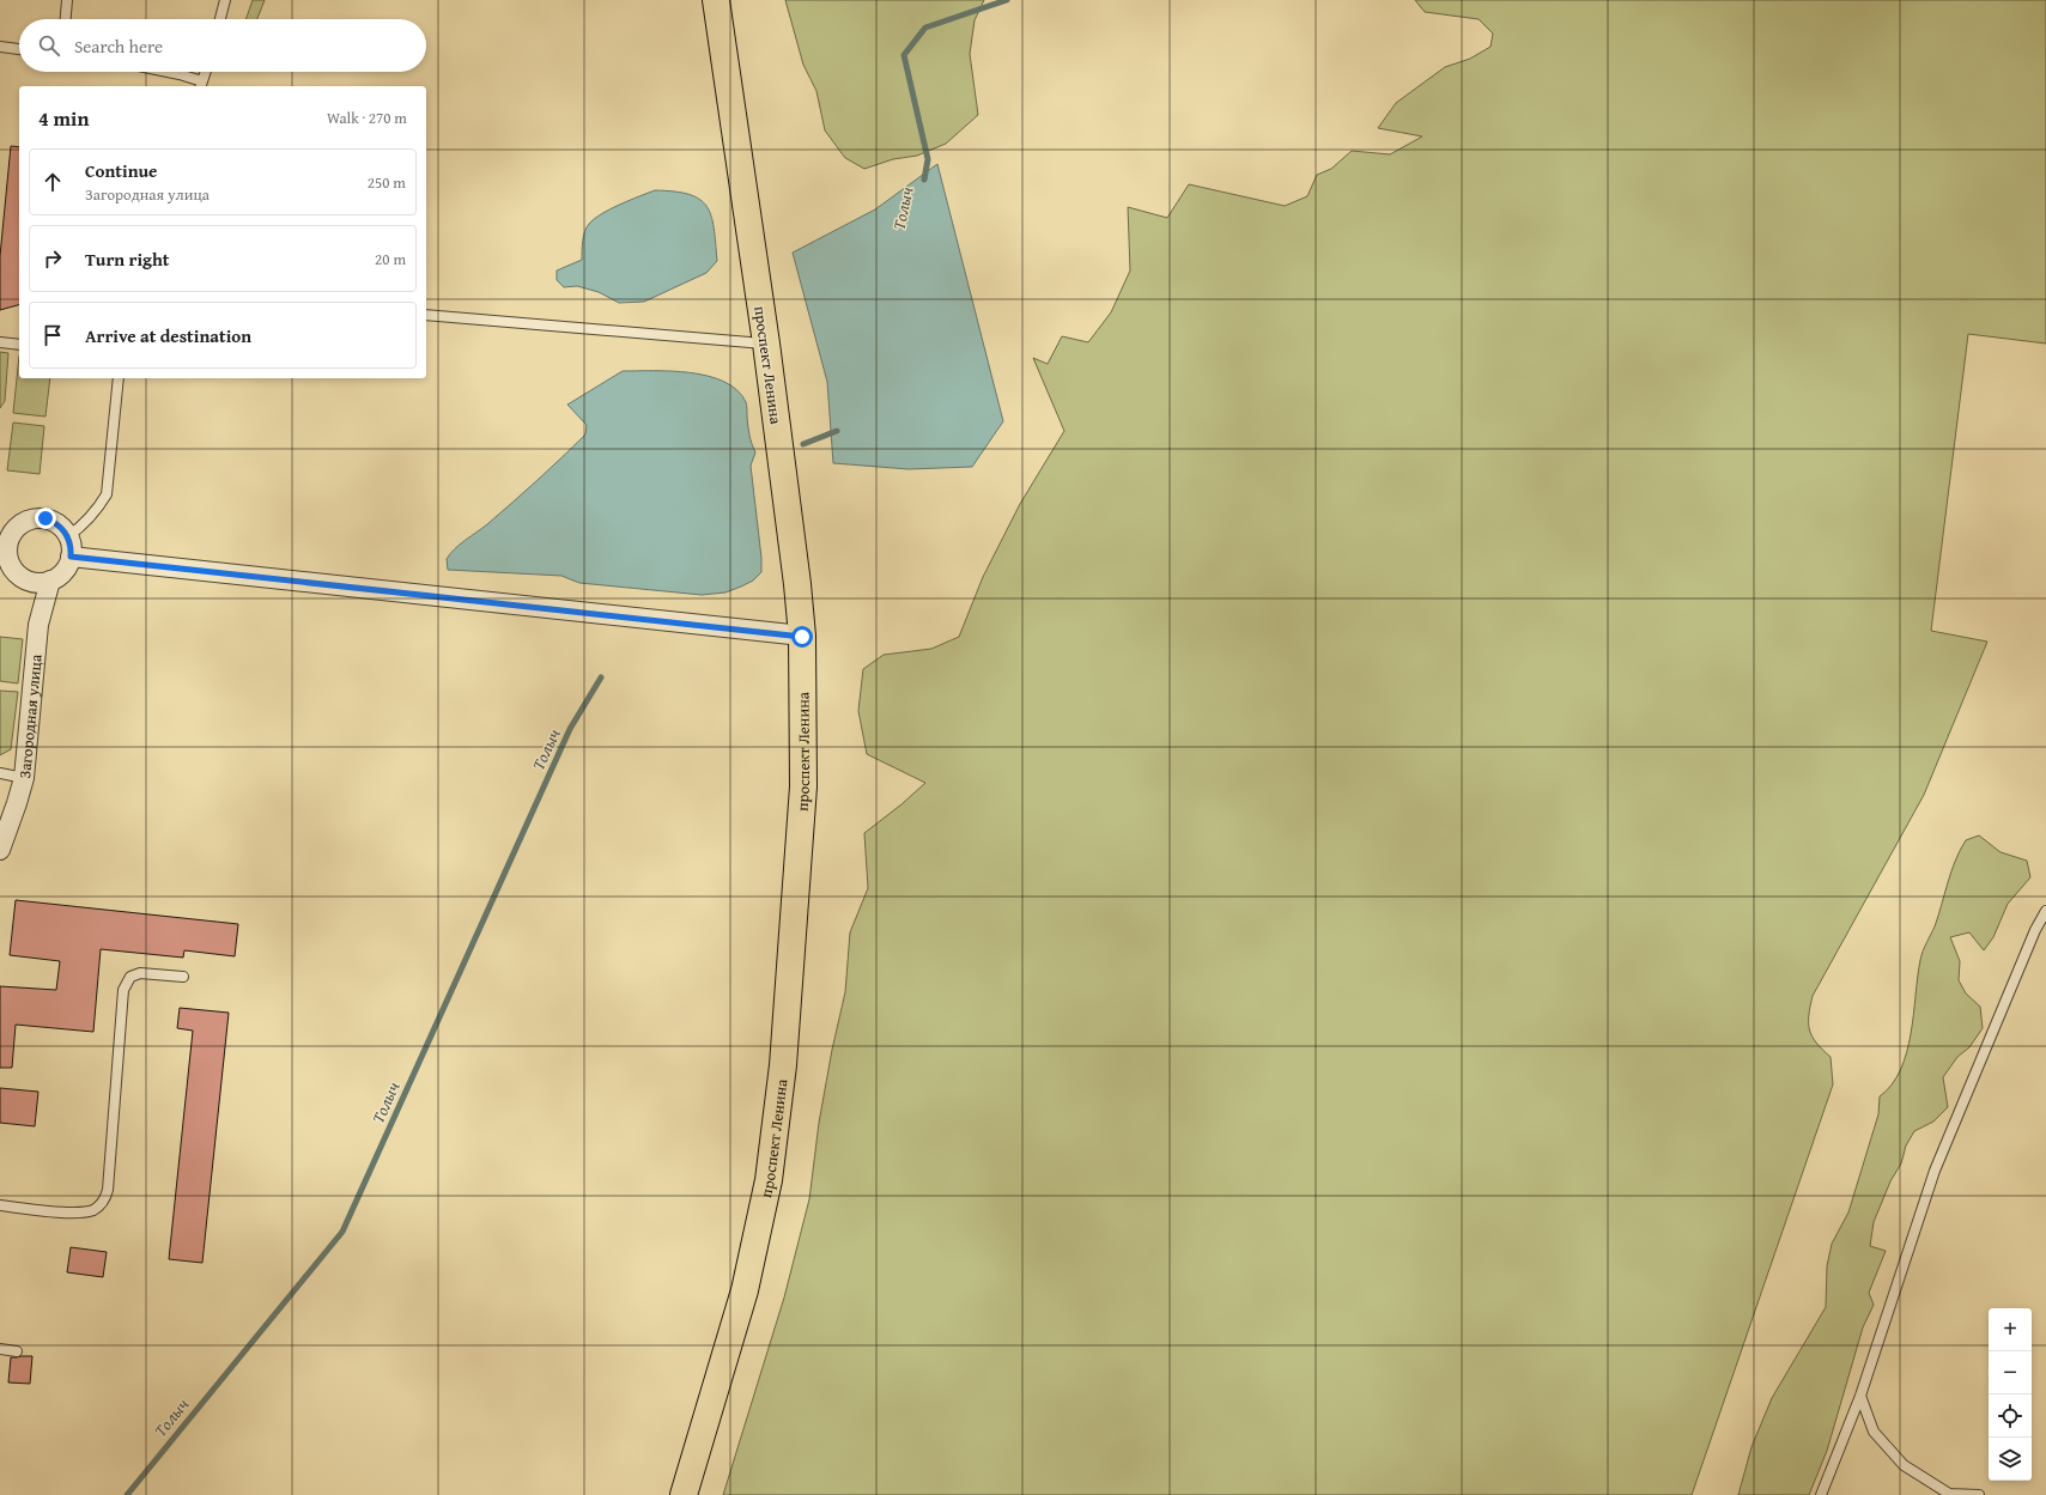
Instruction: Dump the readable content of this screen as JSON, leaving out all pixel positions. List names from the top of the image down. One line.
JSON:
{"streets":{"main road":["проспект Ленина"],"street":["Загородная улица"]},"water":["Толыч"],"page":{"search":"Search here","heading":["4 min","Walk · 270 m"],"list":[["Continue","Загородная улица","250 m"],["Turn right","20 m"],"Arrive at destination"],"map_buttons":["+","−"]}}
